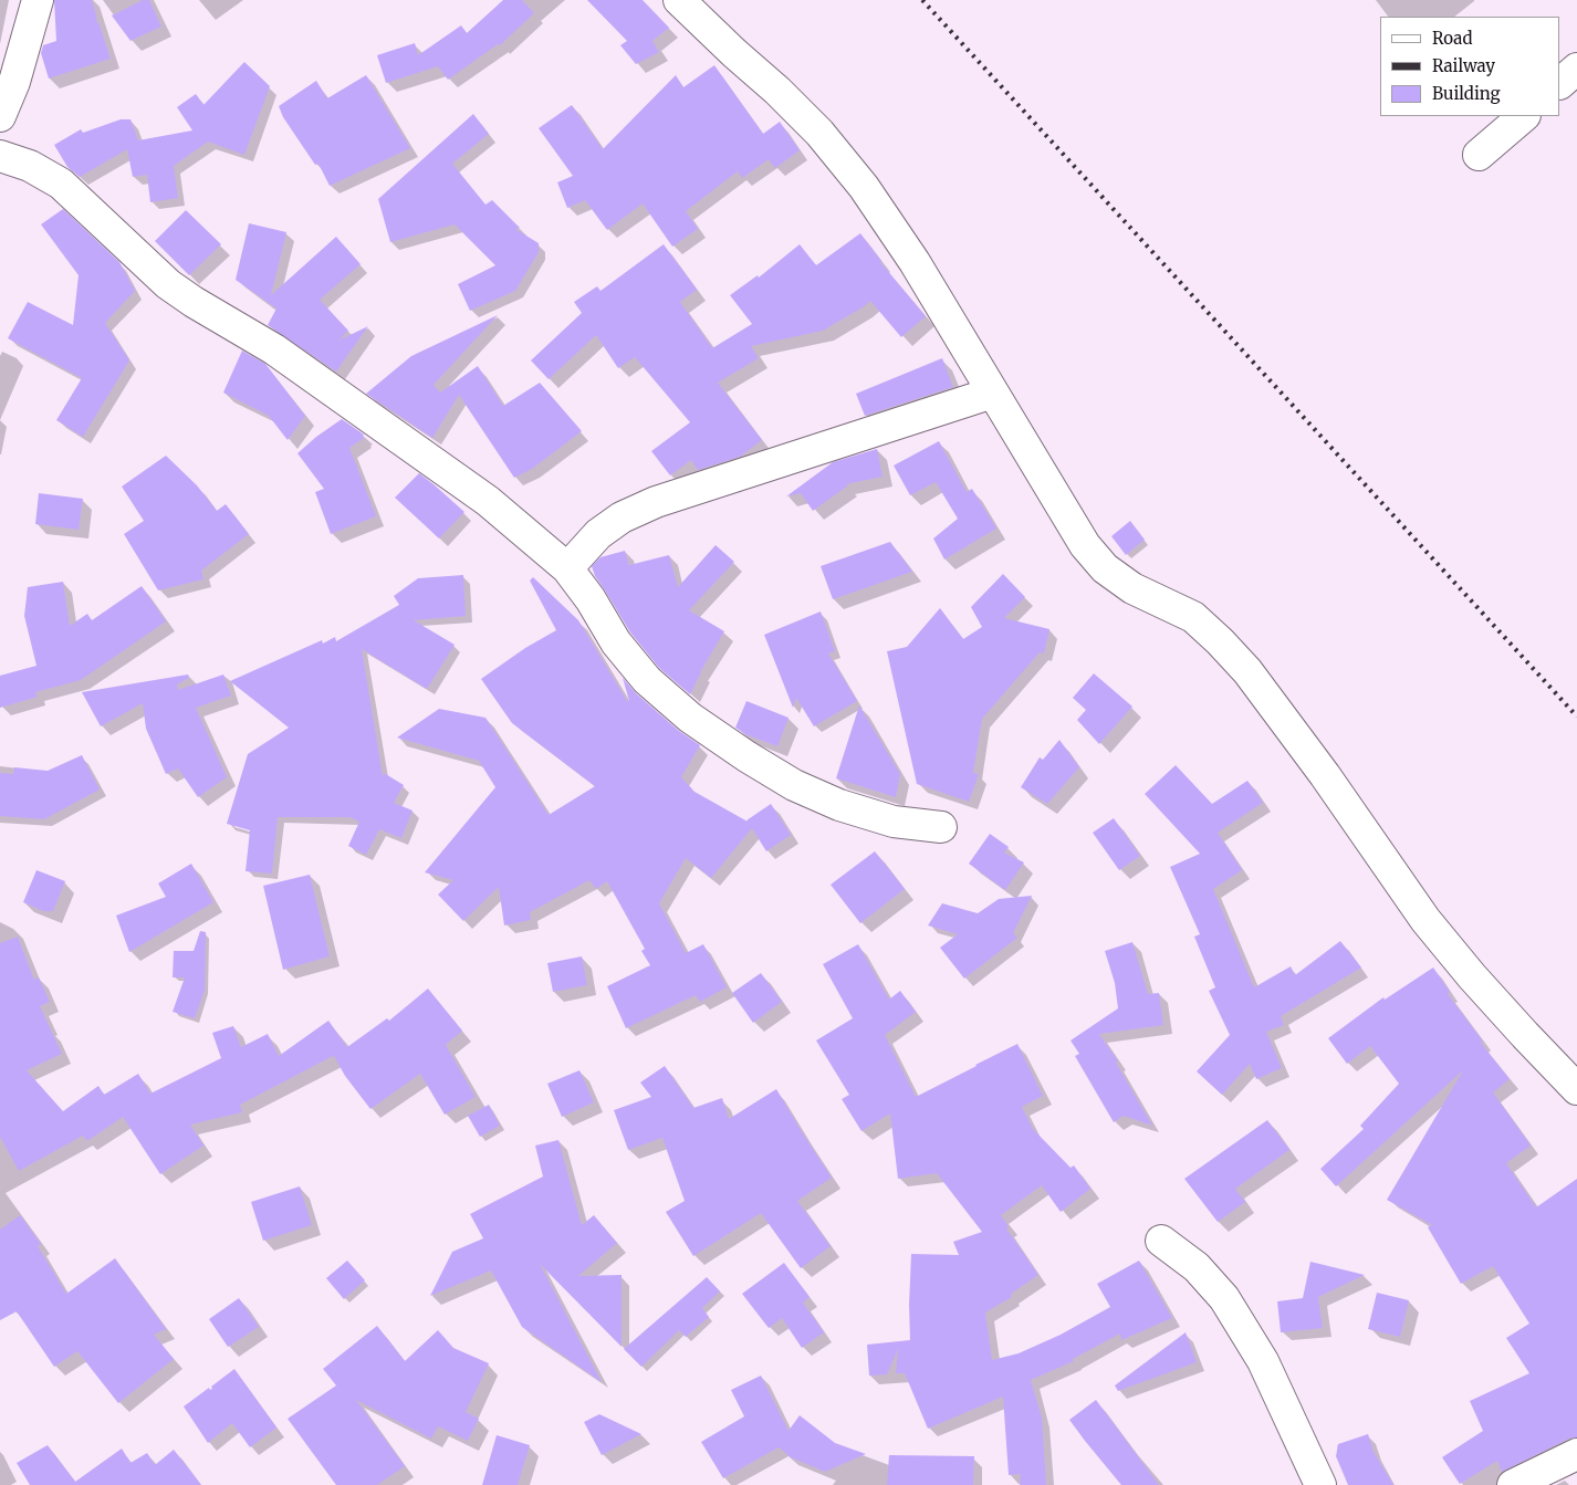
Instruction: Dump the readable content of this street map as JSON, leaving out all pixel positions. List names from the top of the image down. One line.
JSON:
{"legend":["Road","Railway","Building"]}
